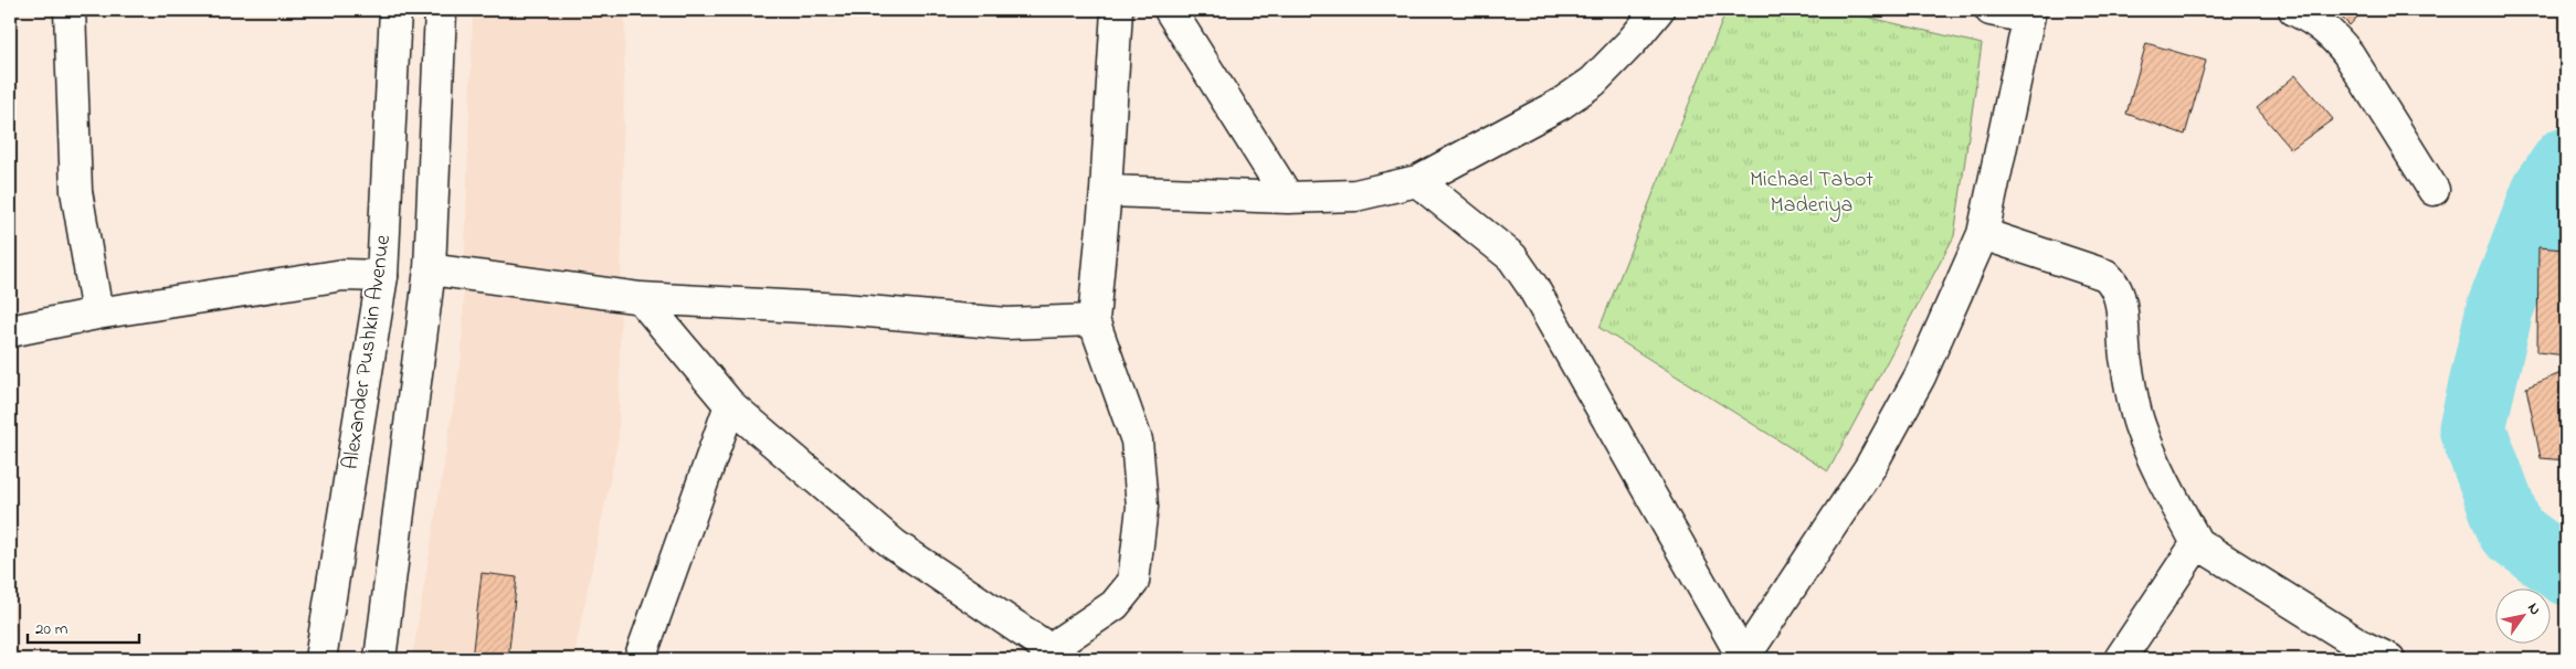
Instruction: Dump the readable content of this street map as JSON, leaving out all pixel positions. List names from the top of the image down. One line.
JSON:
{"streets":{"street":["Alexander Pushkin Avenue"]},"parks":["Michael Tabot Maderiya"],"scale_bar":"20 m","north":"top right"}
